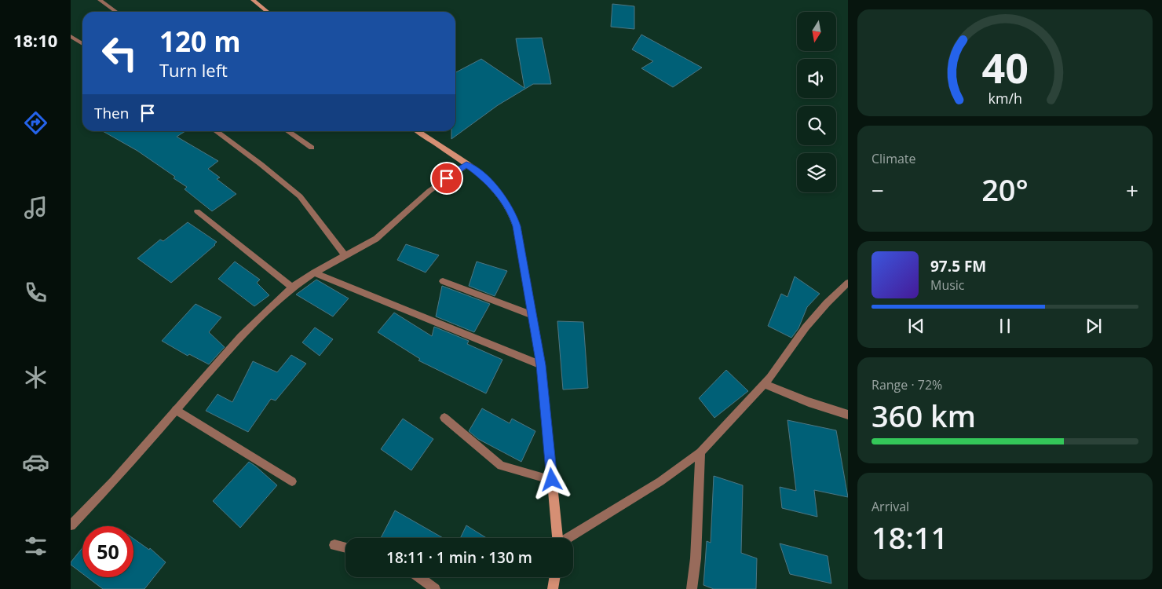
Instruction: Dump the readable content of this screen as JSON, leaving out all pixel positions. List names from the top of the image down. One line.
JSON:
{"north":"bottom","page":{"tabs":"18:10","turn":["120 m","Turn left"],"then":"Then","tile":["Climate",["Range · 72%","360 km"],["Arrival","18:11"]],"heat":["−","20°","+"],"song":["97.5 FM","Music"],"limit":"50","trip":"18:11 · 1 min · 130 m","gauge":["40","km/h"]}}
